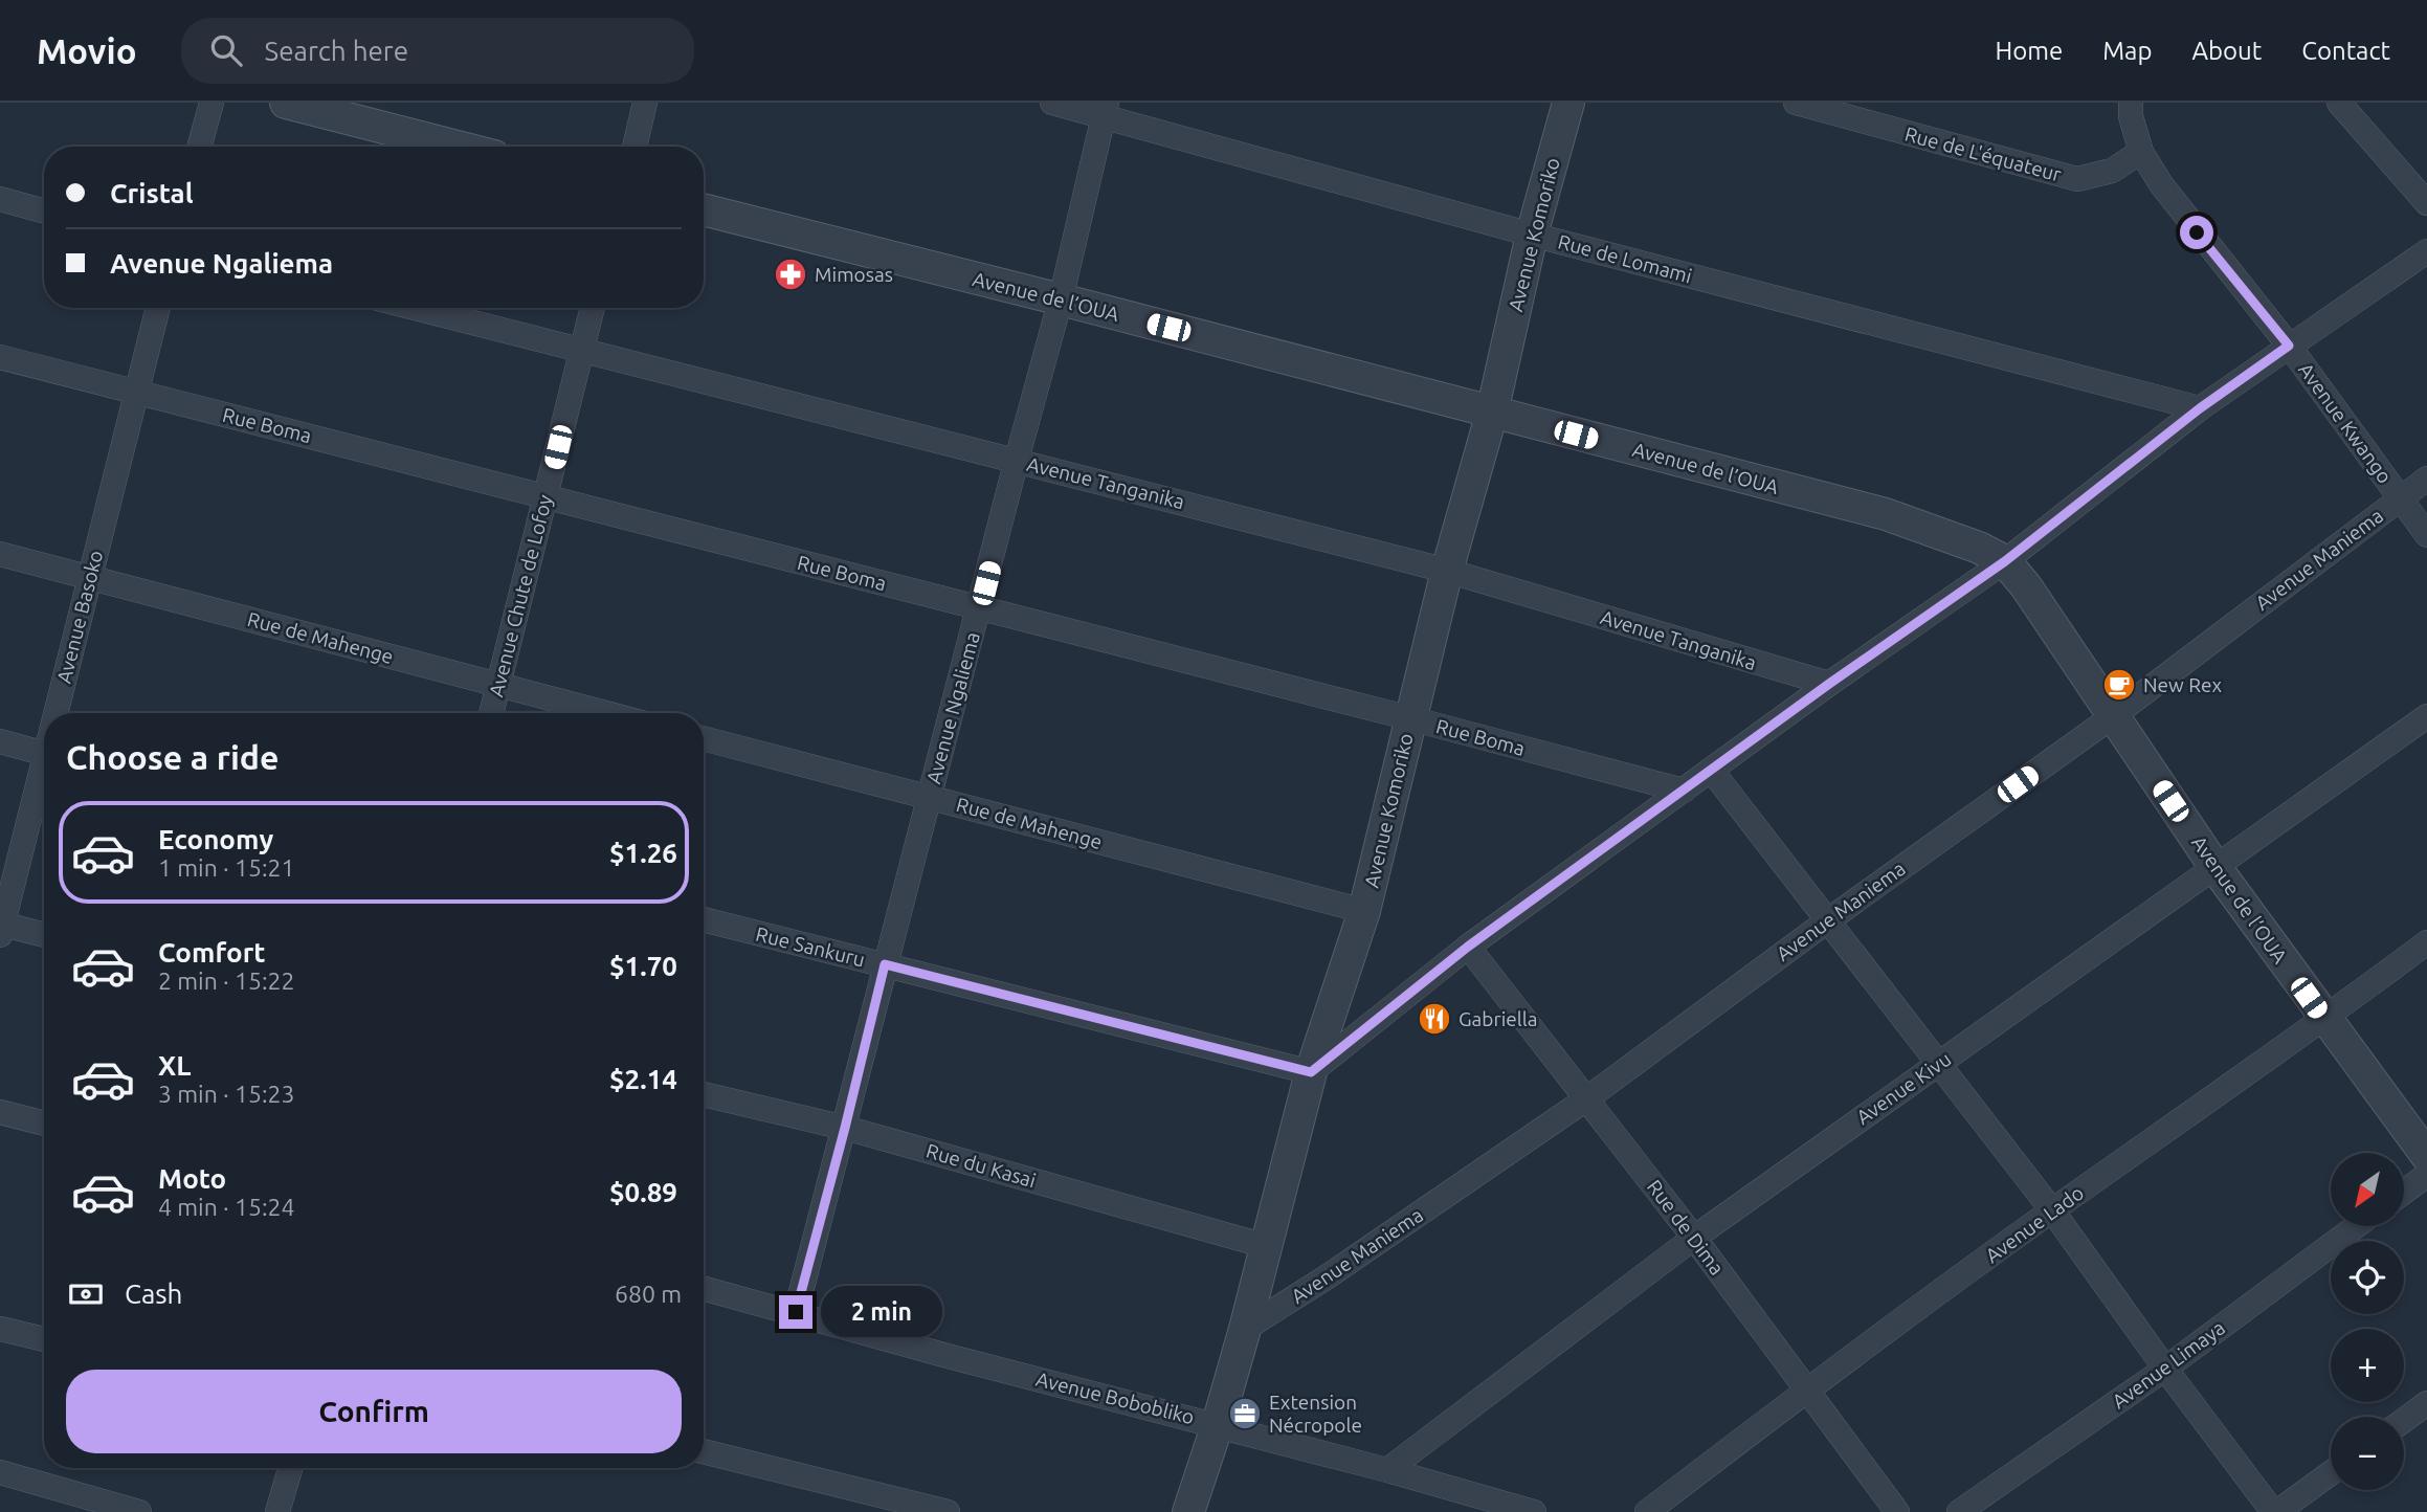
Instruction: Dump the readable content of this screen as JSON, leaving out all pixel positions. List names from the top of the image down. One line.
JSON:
{"streets":{"street":["Rue de L'équateur","Avenue Komoriko","Rue de Lomami","Avenue de l’OUA","Avenue Kwango","Rue Boma","Avenue Tanganika","Avenue Maniema","Avenue Chute de Lofoy","Avenue Basoko","Rue de Mahenge","Avenue Ngaliema","Rue Sankuru","Avenue Kivu","Rue du Kasai","Avenue Lado","Rue de Dima","Avenue Limaya","Avenue Bobobliko"]},"crossings":[["Rue de L'équateur","Avenue Kwango"],["Avenue Komoriko","Rue de Lomami"],["Avenue Komoriko","Avenue de l’OUA"],["Avenue Komoriko","Rue Boma"],["Avenue Komoriko","Avenue Tanganika"],["Avenue Komoriko","Avenue Maniema"],["Avenue Komoriko","Rue de Mahenge"],["Avenue Komoriko","Rue Sankuru"],["Avenue Komoriko","Rue du Kasai"],["Avenue Komoriko","Avenue Bobobliko"],["Rue de Lomami","Avenue Ngaliema"],["Avenue de l’OUA","Avenue Maniema"],["Avenue de l’OUA","Avenue Ngaliema"],["Avenue de l’OUA","Avenue Kivu"],["Avenue de l’OUA","Avenue Lado"],["Avenue Kwango","Avenue Maniema"],["Rue Boma","Avenue Chute de Lofoy"],["Rue Boma","Avenue Basoko"],["Rue Boma","Avenue Ngaliema"],["Avenue Tanganika","Avenue Chute de Lofoy"],["Avenue Tanganika","Avenue Ngaliema"],["Avenue Maniema","Rue de Dima"],["Avenue Chute de Lofoy","Rue de Mahenge"],["Avenue Basoko","Rue de Mahenge"],["Rue de Mahenge","Avenue Ngaliema"],["Avenue Ngaliema","Rue Sankuru"],["Avenue Ngaliema","Rue du Kasai"],["Avenue Ngaliema","Avenue Bobobliko"],["Avenue Kivu","Rue de Dima"],["Avenue Kivu","Avenue Bobobliko"],["Avenue Lado","Rue de Dima"]],"places":{"pharmacy":["Mimosas"],"cafe":["New Rex"],"restaurant":["Gabriella"],"office":["Extension Nécropole"]},"north":"bottom left","page":{"header":"Movio","search":"Search here","nav":["Home","Map","About","Contact"],"banner":["Cristal","Avenue Ngaliema"],"heading":"Choose a ride","list":[{"name":"Economy","note":"1 min · 15:21","value":"$1.26"},{"name":"Comfort","note":"2 min · 15:22","value":"$1.70"},{"name":"XL","note":"3 min · 15:23","value":"$2.14"},{"name":"Moto","note":"4 min · 15:24","value":"$0.89"}],"map_buttons":["+","−"],"pay":["Cash","680 m"],"bubble":"2 min","buttons":"Confirm"}}
